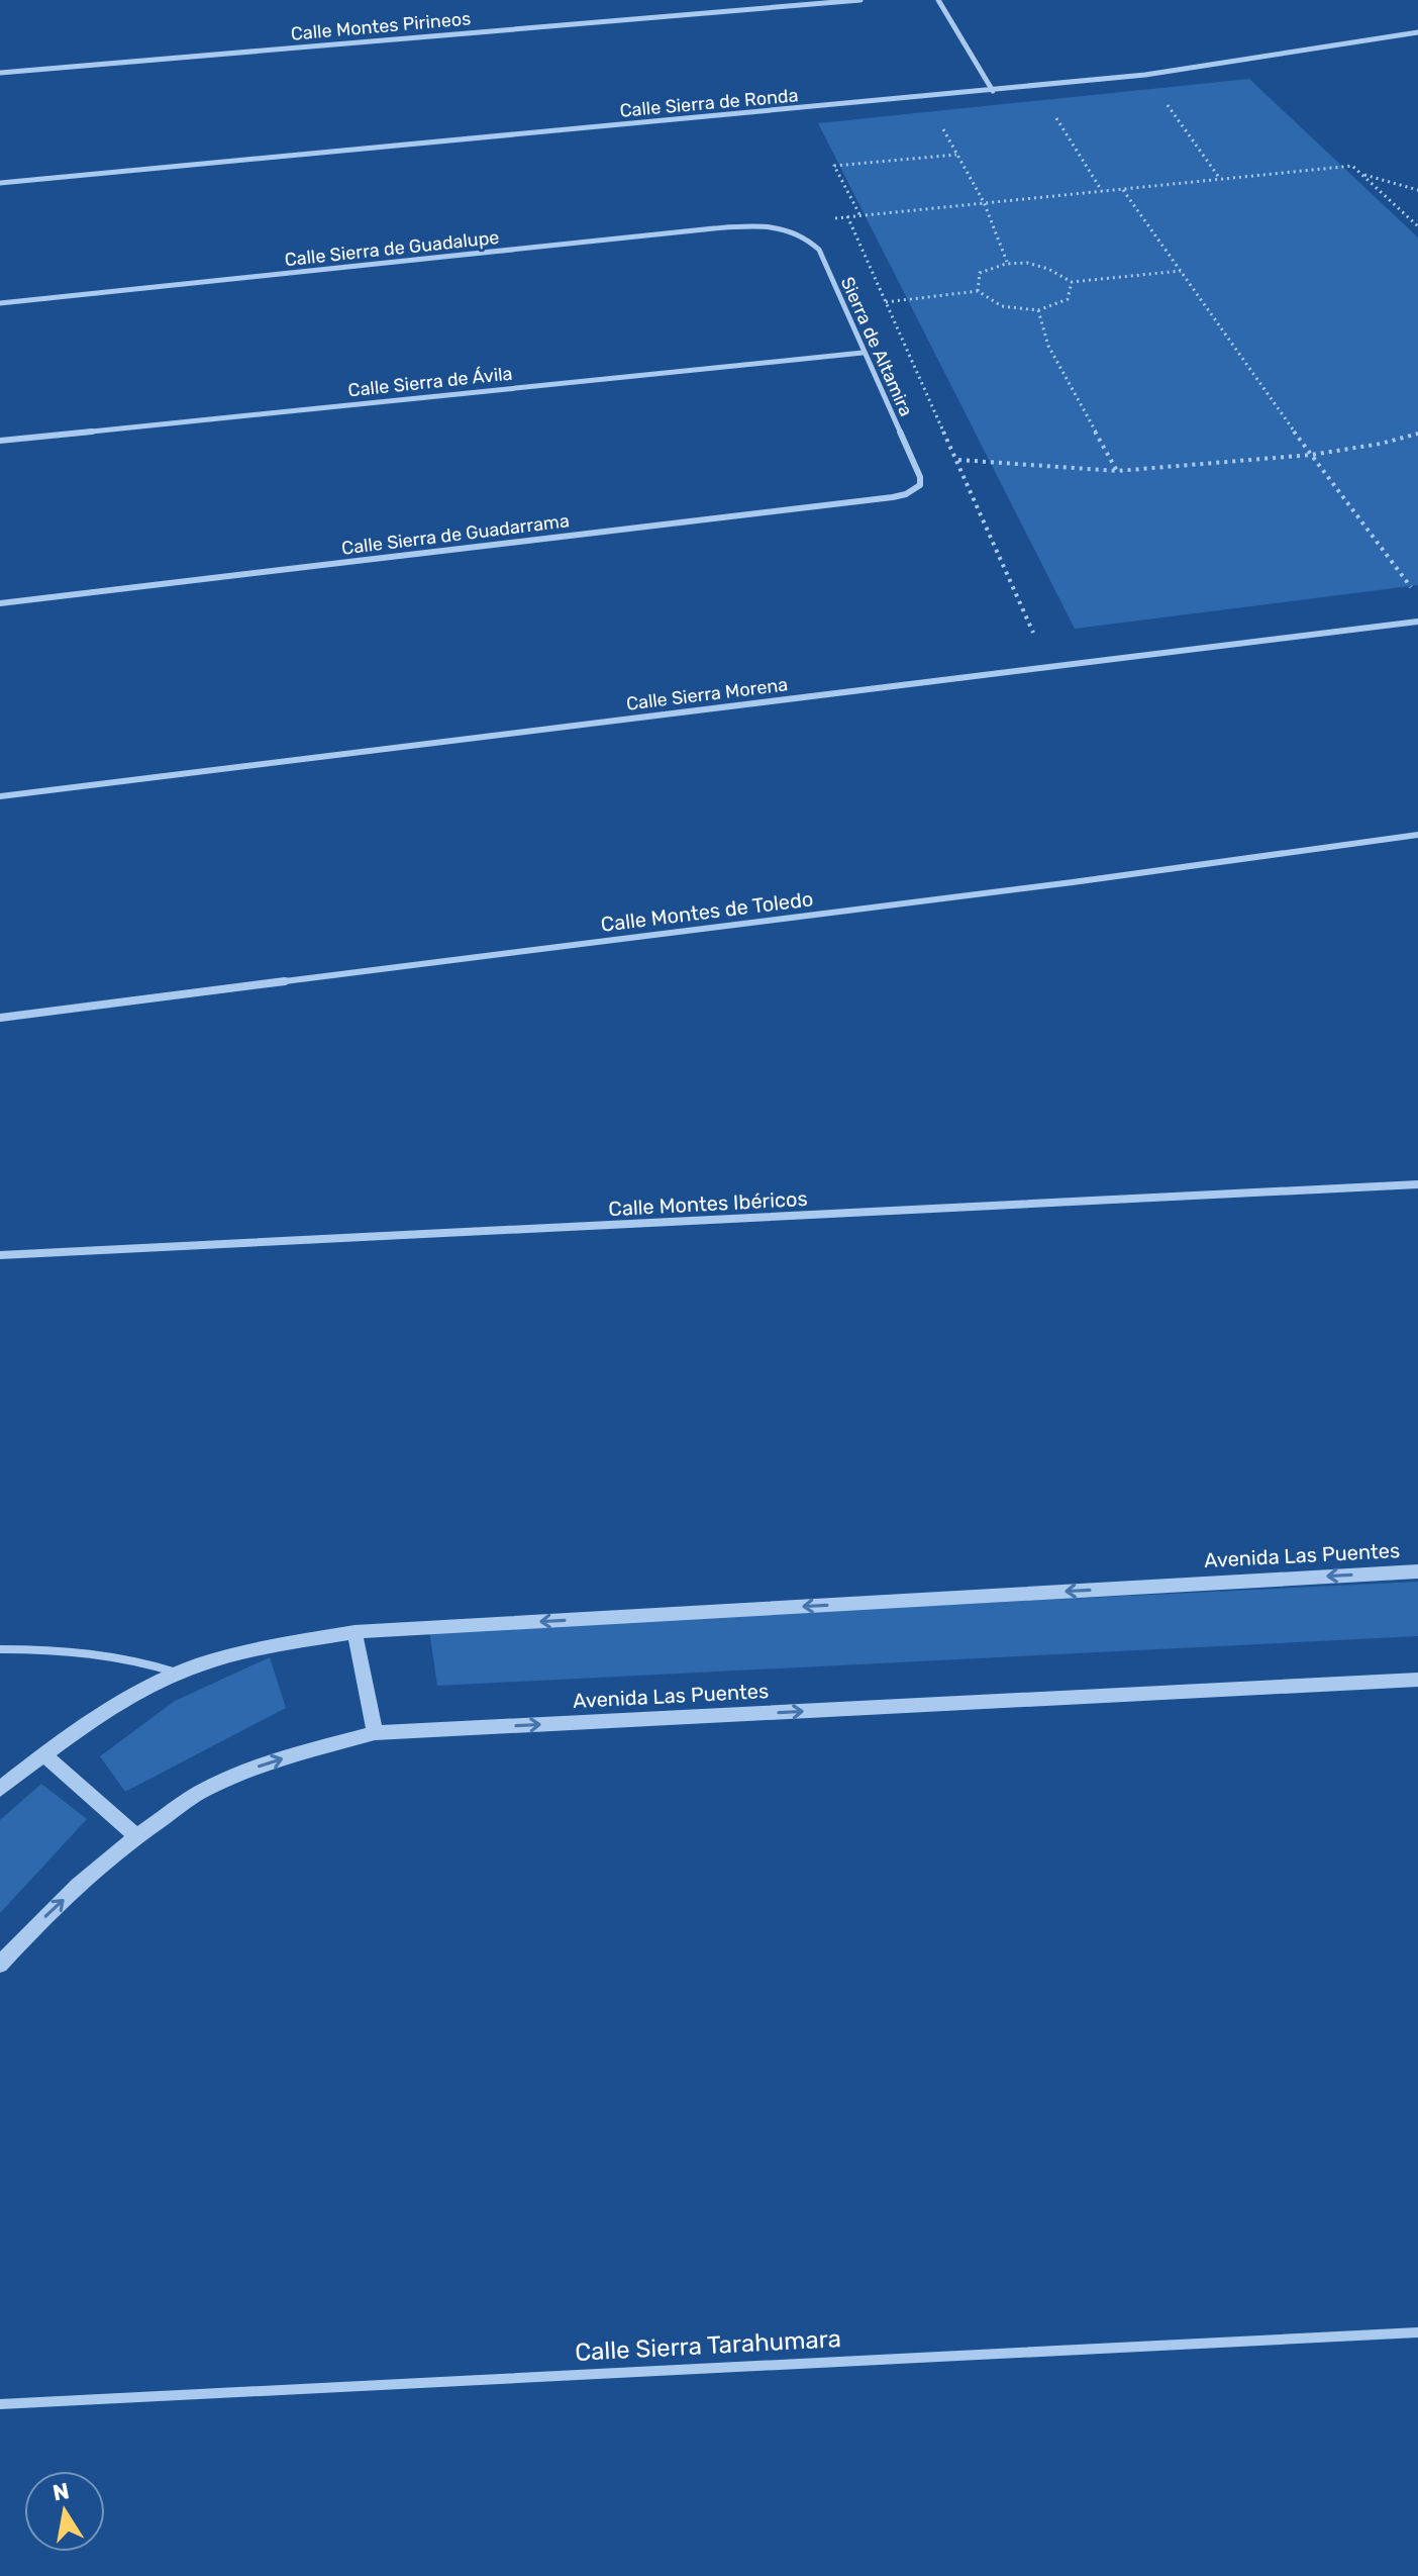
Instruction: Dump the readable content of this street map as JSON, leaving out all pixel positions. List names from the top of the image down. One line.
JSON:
{"streets":{"street":["Calle Montes Pirineos","Calle Sierra de Ronda","Calle Sierra de Guadalupe","Sierra de Altamira","Calle Sierra de Ávila","Calle Sierra de Guadarrama","Calle Sierra Morena","Calle Montes de Toledo","Calle Montes Ibéricos","Avenida Las Puentes","Calle Sierra Tarahumara"]},"crossings":[["Calle Sierra de Guadalupe","Sierra de Altamira"],["Sierra de Altamira","Calle Sierra de Ávila"],["Sierra de Altamira","Calle Sierra de Guadarrama"]],"north":"top"}
